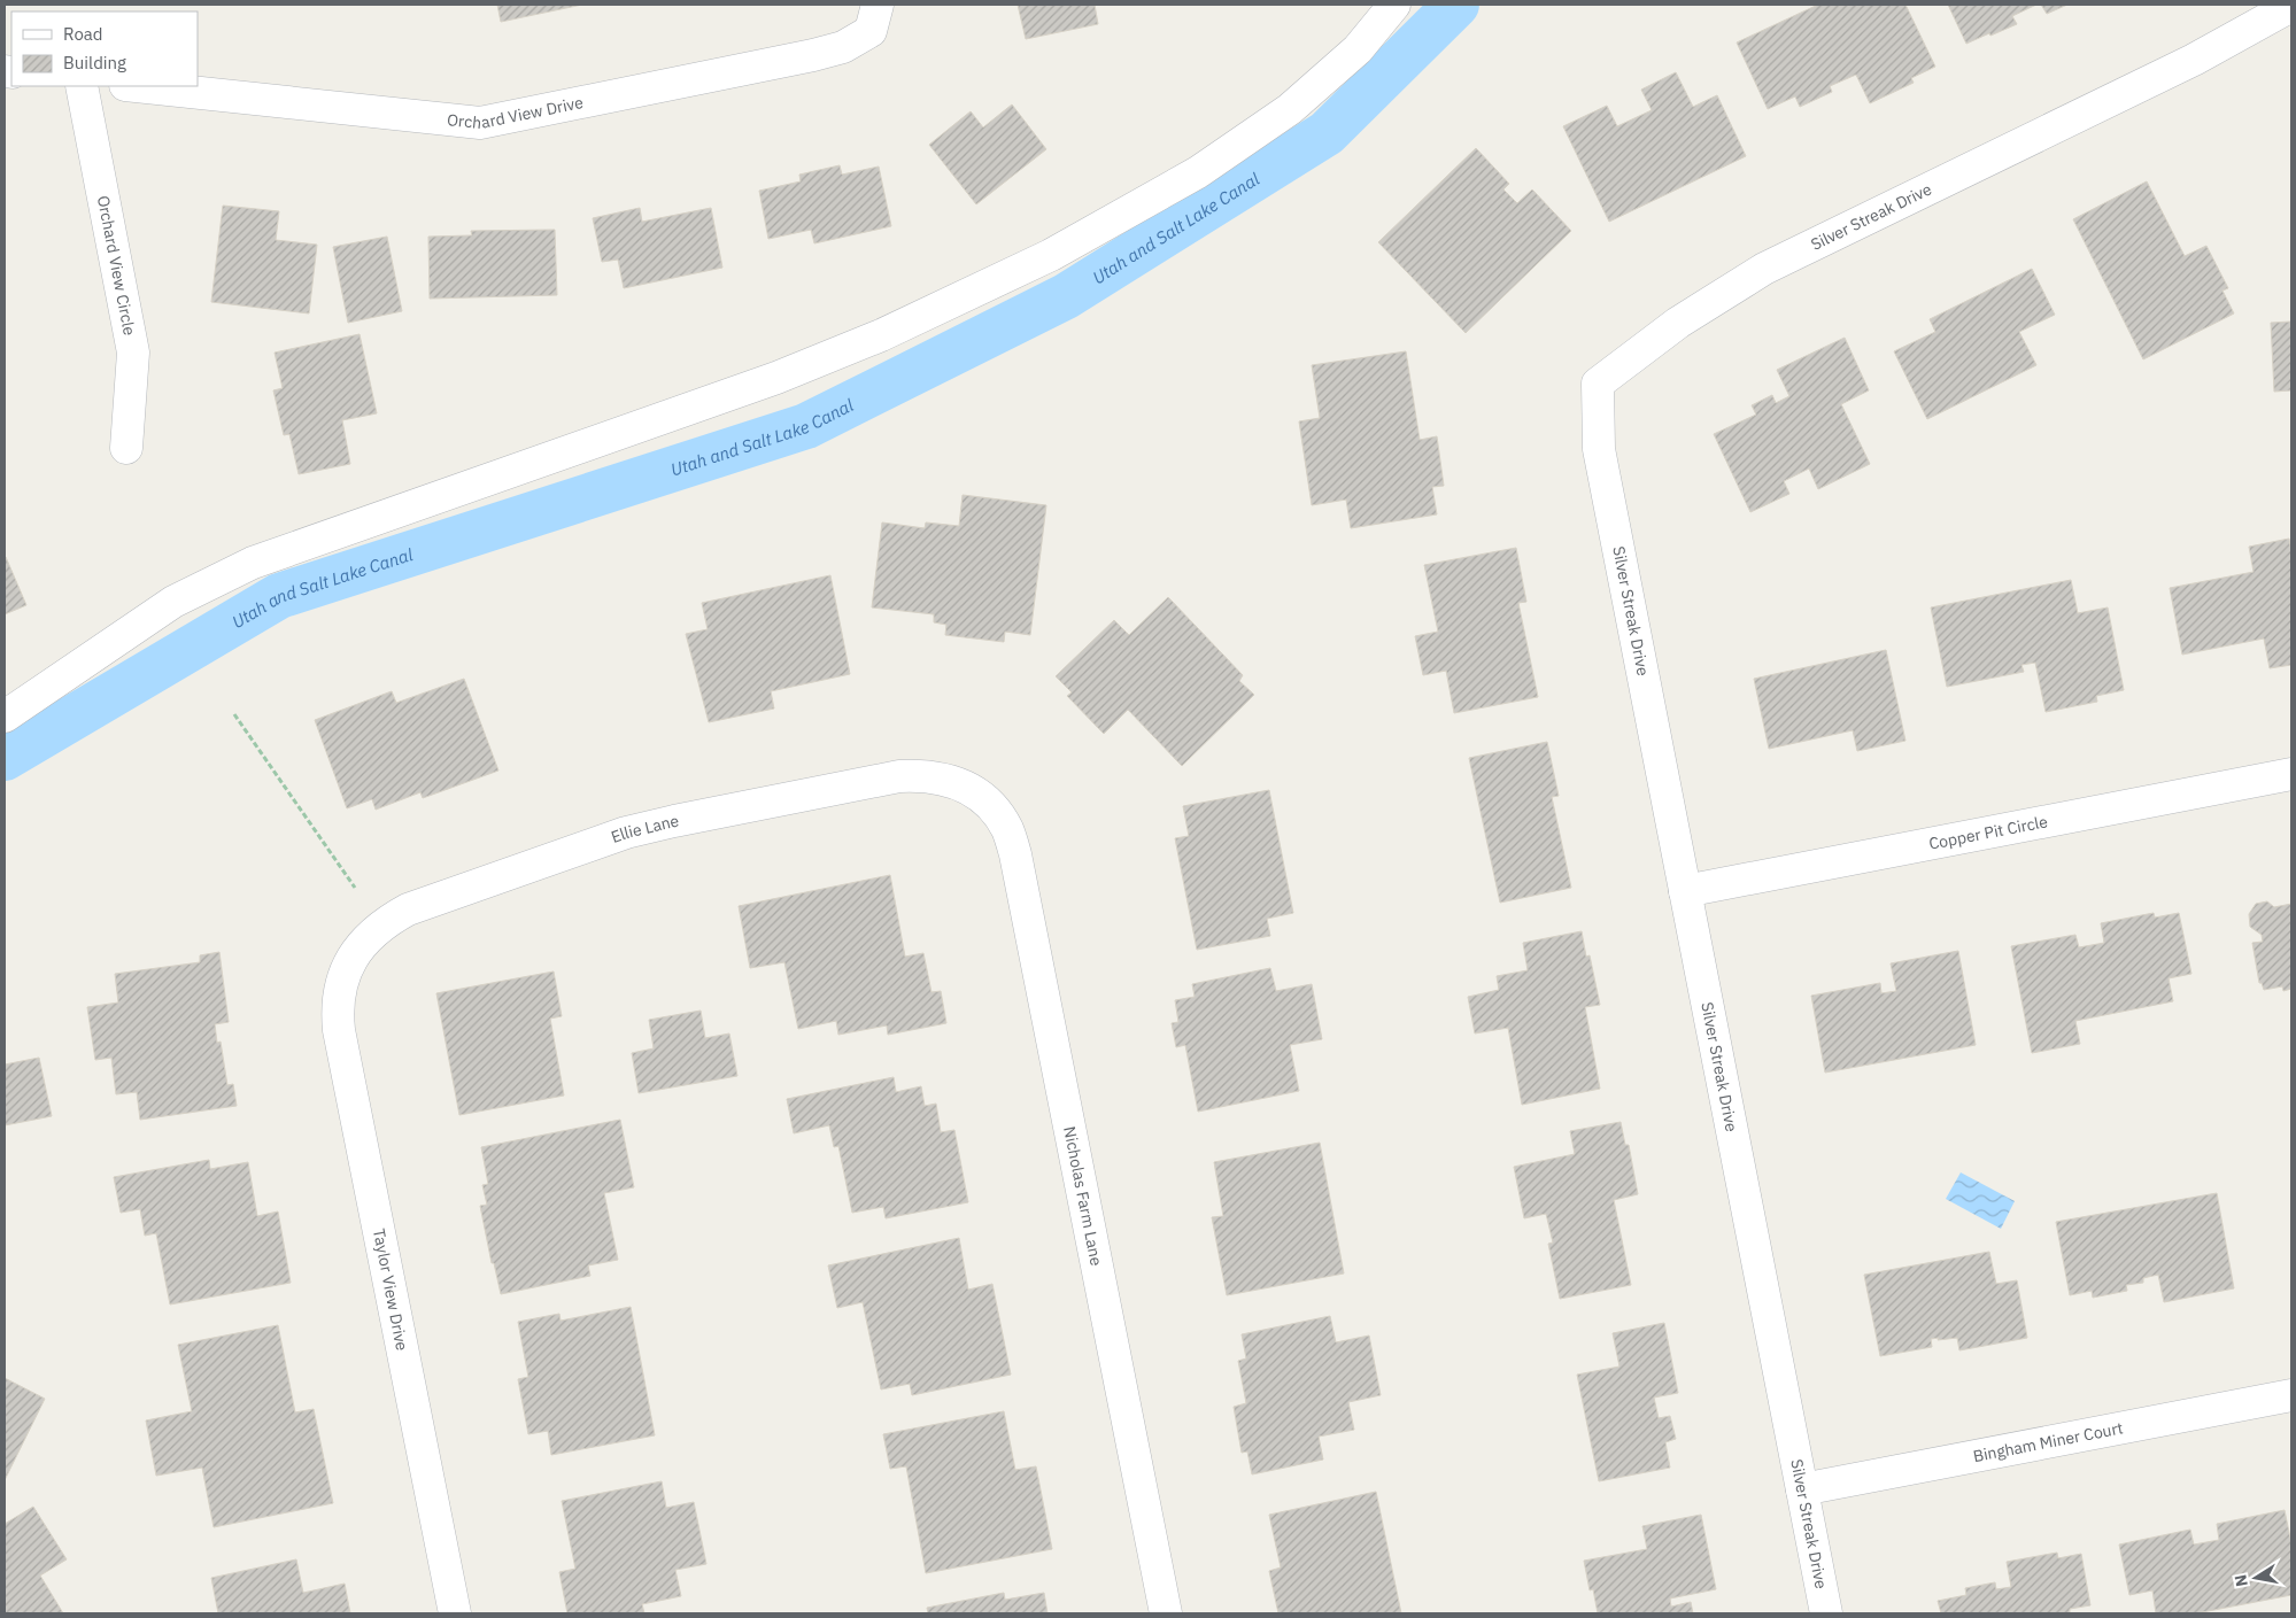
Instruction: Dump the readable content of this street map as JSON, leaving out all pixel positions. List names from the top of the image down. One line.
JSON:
{"streets":{"street":["Orchard View Drive","Silver Streak Drive","Orchard View Circle","Ellie Lane","Copper Pit Circle","Nicholas Farm Lane","Taylor View Drive","Bingham Miner Court"]},"crossings":[["Silver Streak Drive","Copper Pit Circle"],["Silver Streak Drive","Bingham Miner Court"],["Ellie Lane","Nicholas Farm Lane"],["Ellie Lane","Taylor View Drive"]],"water":["Utah and Salt Lake Canal"],"legend":["Road","Building"],"north":"left"}
